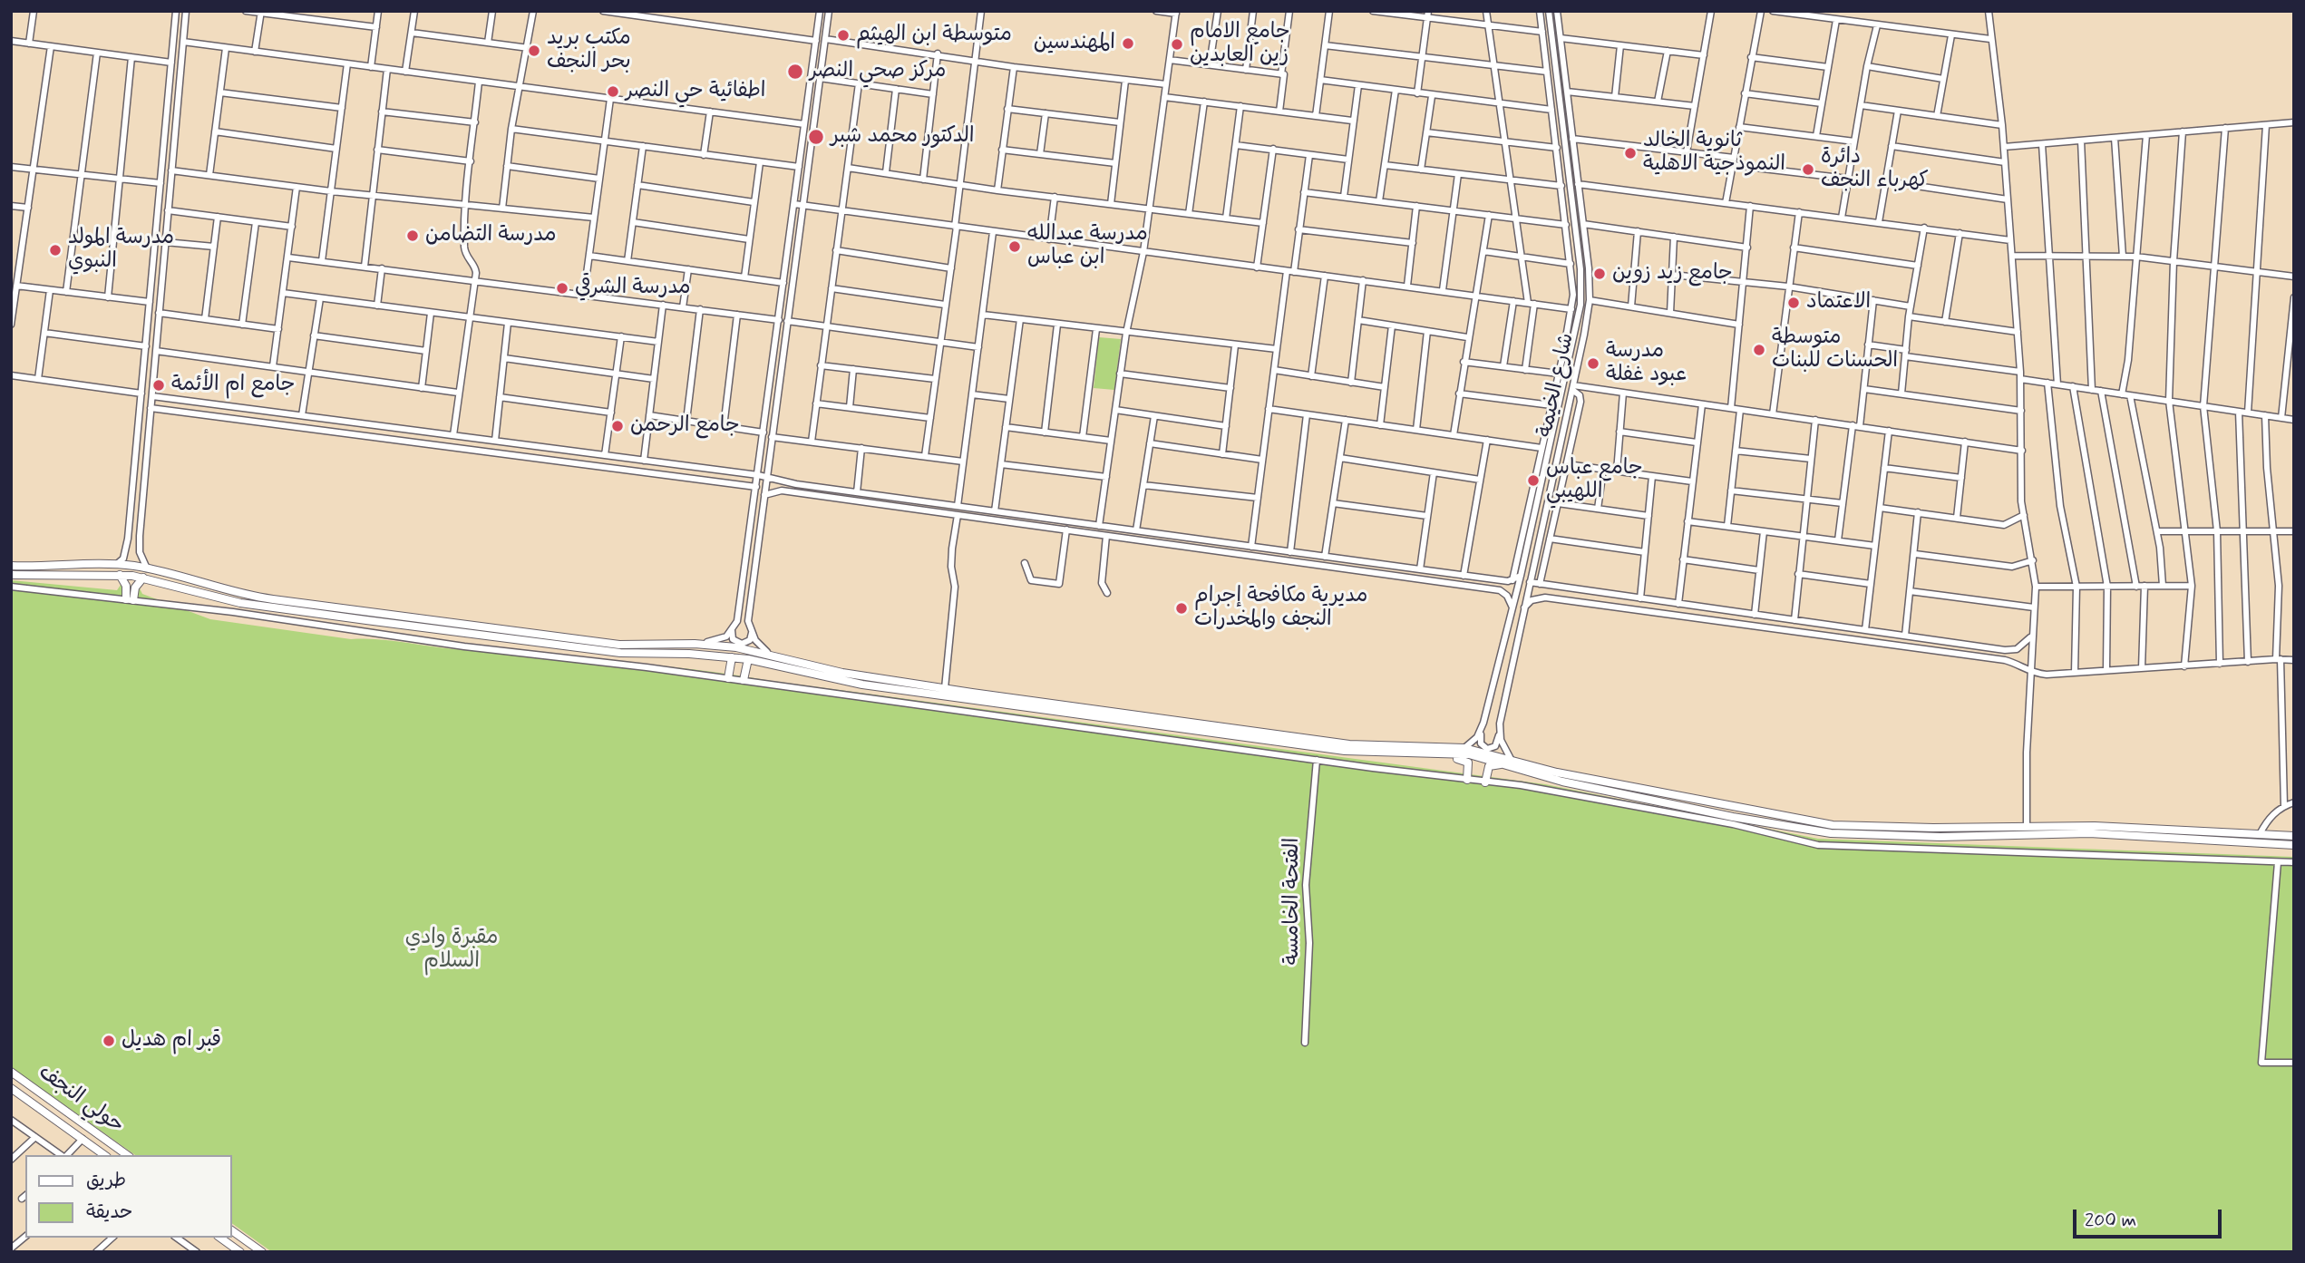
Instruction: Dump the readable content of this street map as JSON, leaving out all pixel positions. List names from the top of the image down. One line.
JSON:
{"streets":{"main road":["حولي النجف"],"street":["شارع الخيمة","الفتحة الخامسة"]},"parks":["مقبرة وادي السلام"],"places":["متوسطة ابن الهيثم","المهندسين","جامع الامام زين العابدين","مكتب بريد بحر النجف","مركز صحي النصر","اطفائية حي النصر","الدكتور محمد شبر","ثانوية الخالد النموذجية الاهلية","دائرة كهرباء النجف","مدرسة التضامن","مدرسة عبدالله ابن عباس","مدرسة المولد النبوي","جامع زيد زوين","مدرسة الشرقي","الاعتماد","متوسطة الحسنات للبنات","مدرسة عبود غفلة","جامع ام الأئمة","جامع الرحمن","جامع عباس اللهيبي","مديرية مكافحة إجرام النجف والمخدرات","قبر ام هديل"],"legend":["طريق","حديقة"],"scale_bar":"200 m"}
